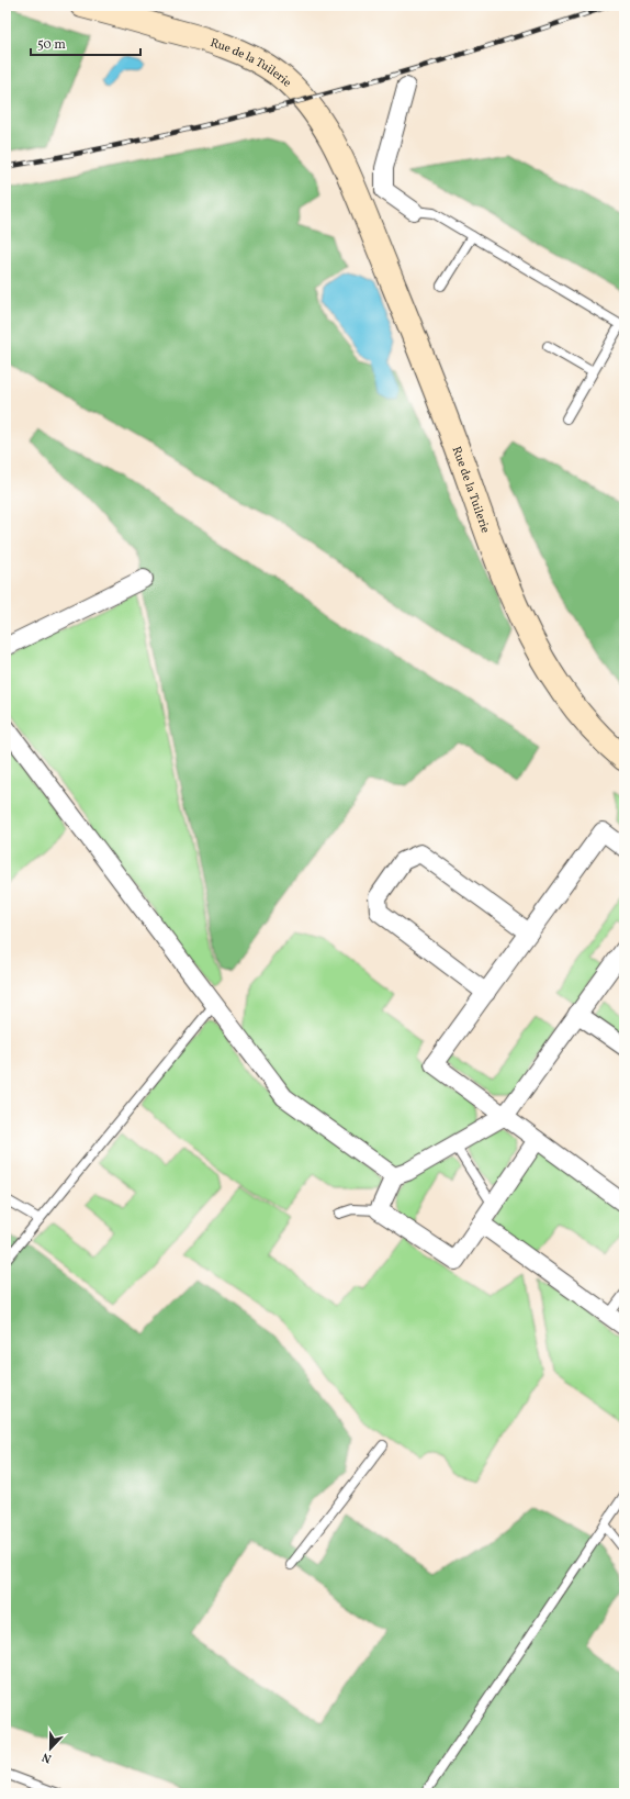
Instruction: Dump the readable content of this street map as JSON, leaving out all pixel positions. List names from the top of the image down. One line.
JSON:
{"streets":{"street":["Rue de la Tuilerie"]},"scale_bar":"50 m","north":"bottom"}
